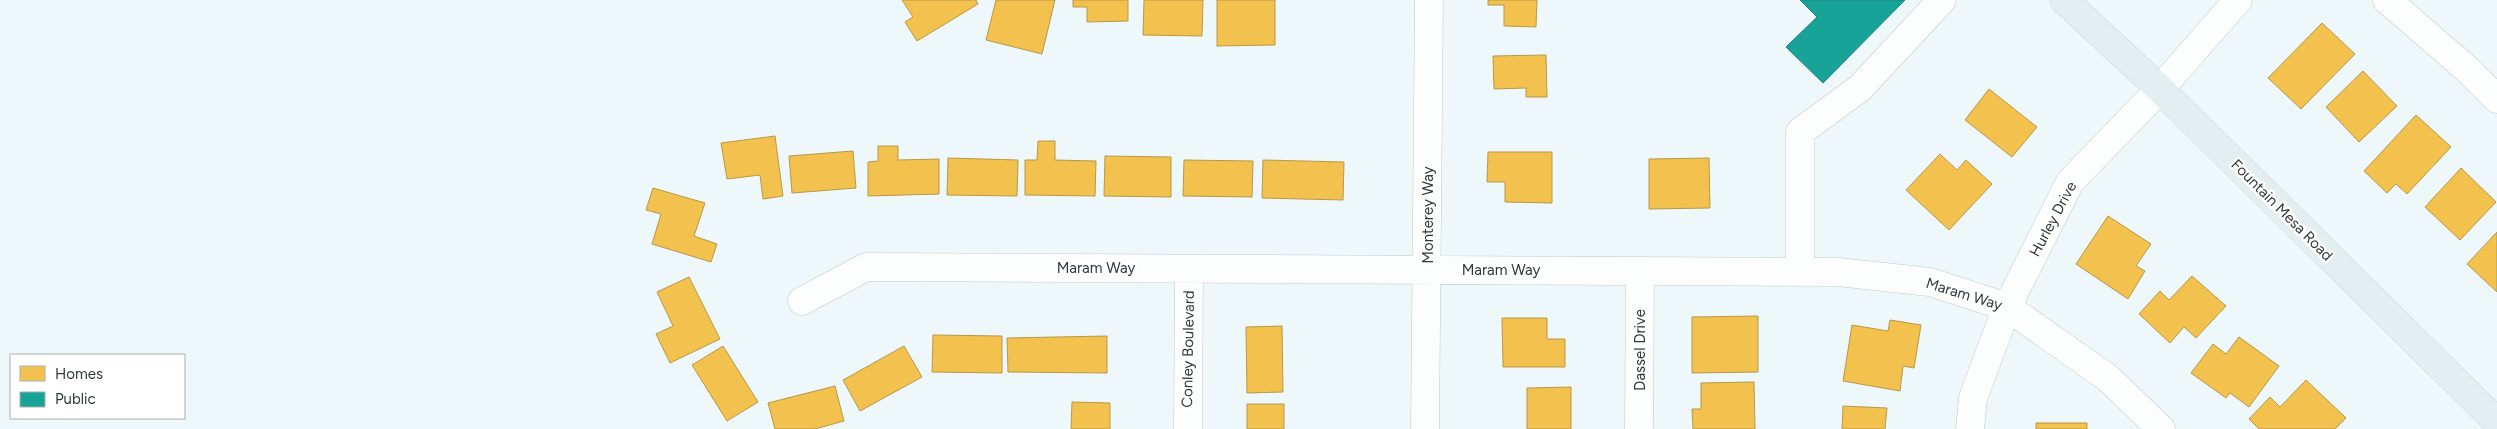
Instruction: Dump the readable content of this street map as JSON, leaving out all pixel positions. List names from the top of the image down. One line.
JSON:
{"streets":{"main road":["Fountain Mesa Road"],"street":["Monterey Way","Hurley Drive","Maram Way","Conley Boulevard","Dassel Drive"]},"crossings":[["Fountain Mesa Road","Hurley Drive"],["Monterey Way","Maram Way"],["Hurley Drive","Maram Way"],["Maram Way","Conley Boulevard"],["Maram Way","Dassel Drive"]],"legend":["Homes","Public"]}
